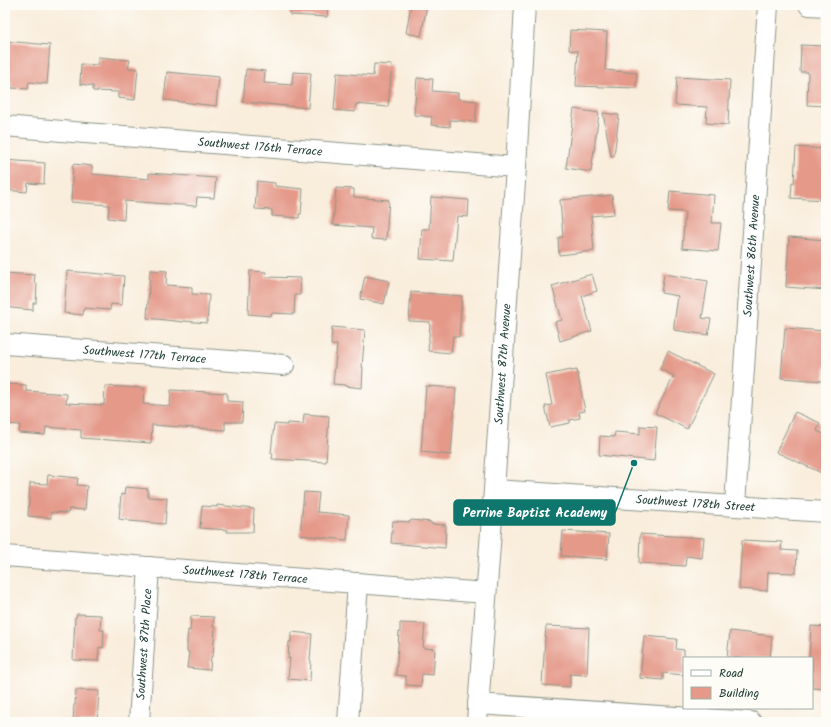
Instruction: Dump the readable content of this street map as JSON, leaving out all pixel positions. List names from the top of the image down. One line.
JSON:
{"streets":{"street":["Southwest 176th Terrace","Southwest 86th Avenue","Southwest 177th Terrace","Southwest 87th Avenue","Southwest 178th Street","Southwest 178th Terrace","Southwest 87th Place"]},"crossings":[["Southwest 176th Terrace","Southwest 87th Avenue"],["Southwest 86th Avenue","Southwest 178th Street"],["Southwest 87th Avenue","Southwest 178th Street"],["Southwest 87th Avenue","Southwest 178th Terrace"],["Southwest 178th Terrace","Southwest 87th Place"]],"places":["Perrine Baptist Academy"],"legend":["Road","Building"]}
